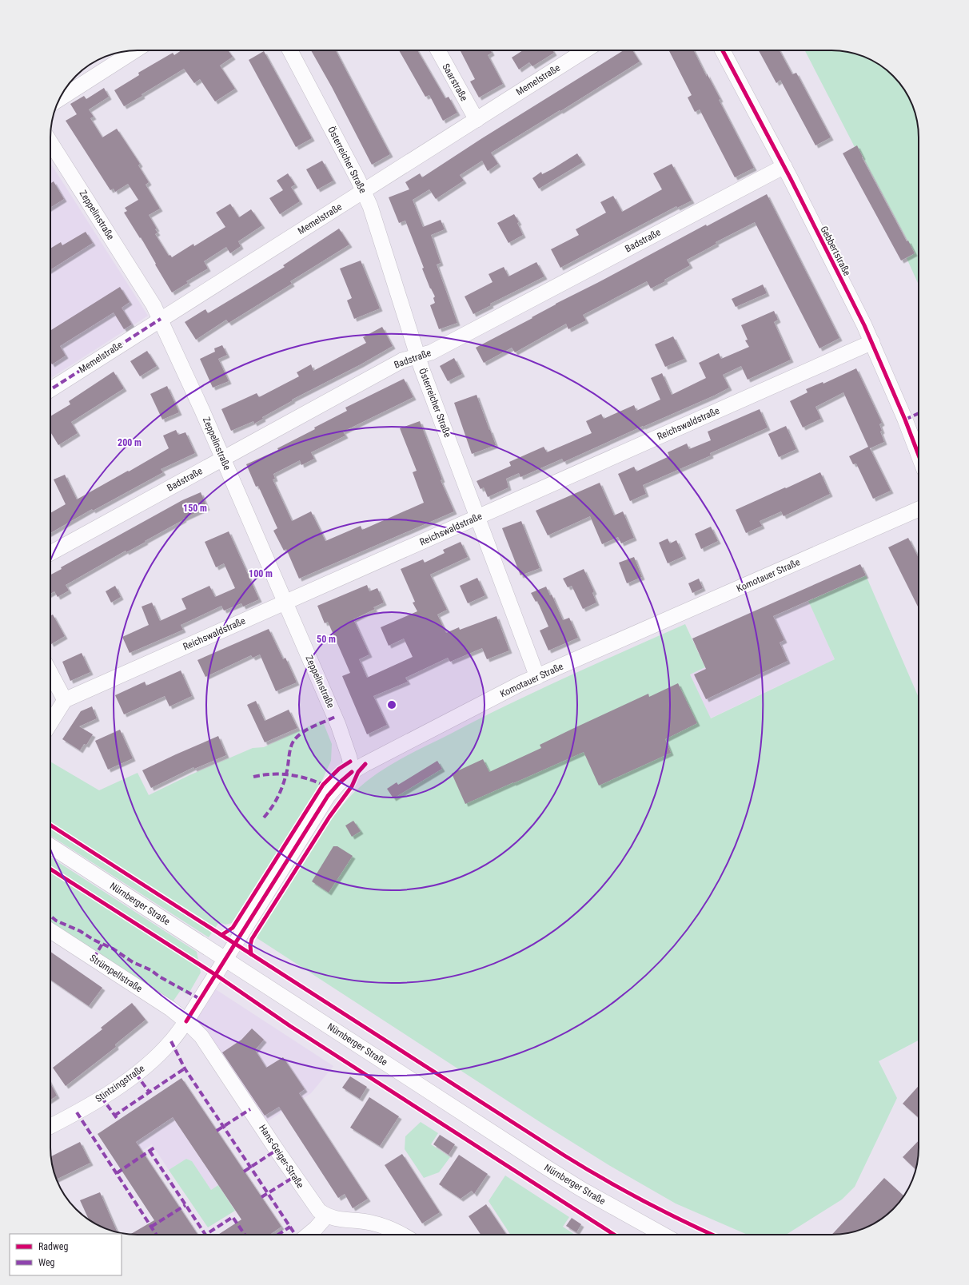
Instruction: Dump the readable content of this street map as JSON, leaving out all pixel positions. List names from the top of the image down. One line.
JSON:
{"streets":{"street":["Memelstraße","Saarstraße","Österreicher Straße","Zeppelinstraße","Badstraße","Gebbertstraße","Reichswaldstraße","Komotauer Straße","Nürnberger Straße","Strümpellstraße","Stintzingstraße","Hans-Geiger-Straße"]},"crossings":[["Memelstraße","Saarstraße"],["Memelstraße","Österreicher Straße"],["Memelstraße","Zeppelinstraße"],["Österreicher Straße","Badstraße"],["Österreicher Straße","Reichswaldstraße"],["Österreicher Straße","Komotauer Straße"],["Zeppelinstraße","Badstraße"],["Zeppelinstraße","Reichswaldstraße"],["Zeppelinstraße","Komotauer Straße"],["Badstraße","Gebbertstraße"],["Gebbertstraße","Reichswaldstraße"],["Komotauer Straße","Nürnberger Straße"],["Komotauer Straße","Stintzingstraße"],["Nürnberger Straße","Stintzingstraße"],["Strümpellstraße","Stintzingstraße"],["Strümpellstraße","Hans-Geiger-Straße"],["Stintzingstraße","Hans-Geiger-Straße"]],"legend":["Radweg","Weg"],"rings":["200 m","150 m","100 m","50 m"]}
